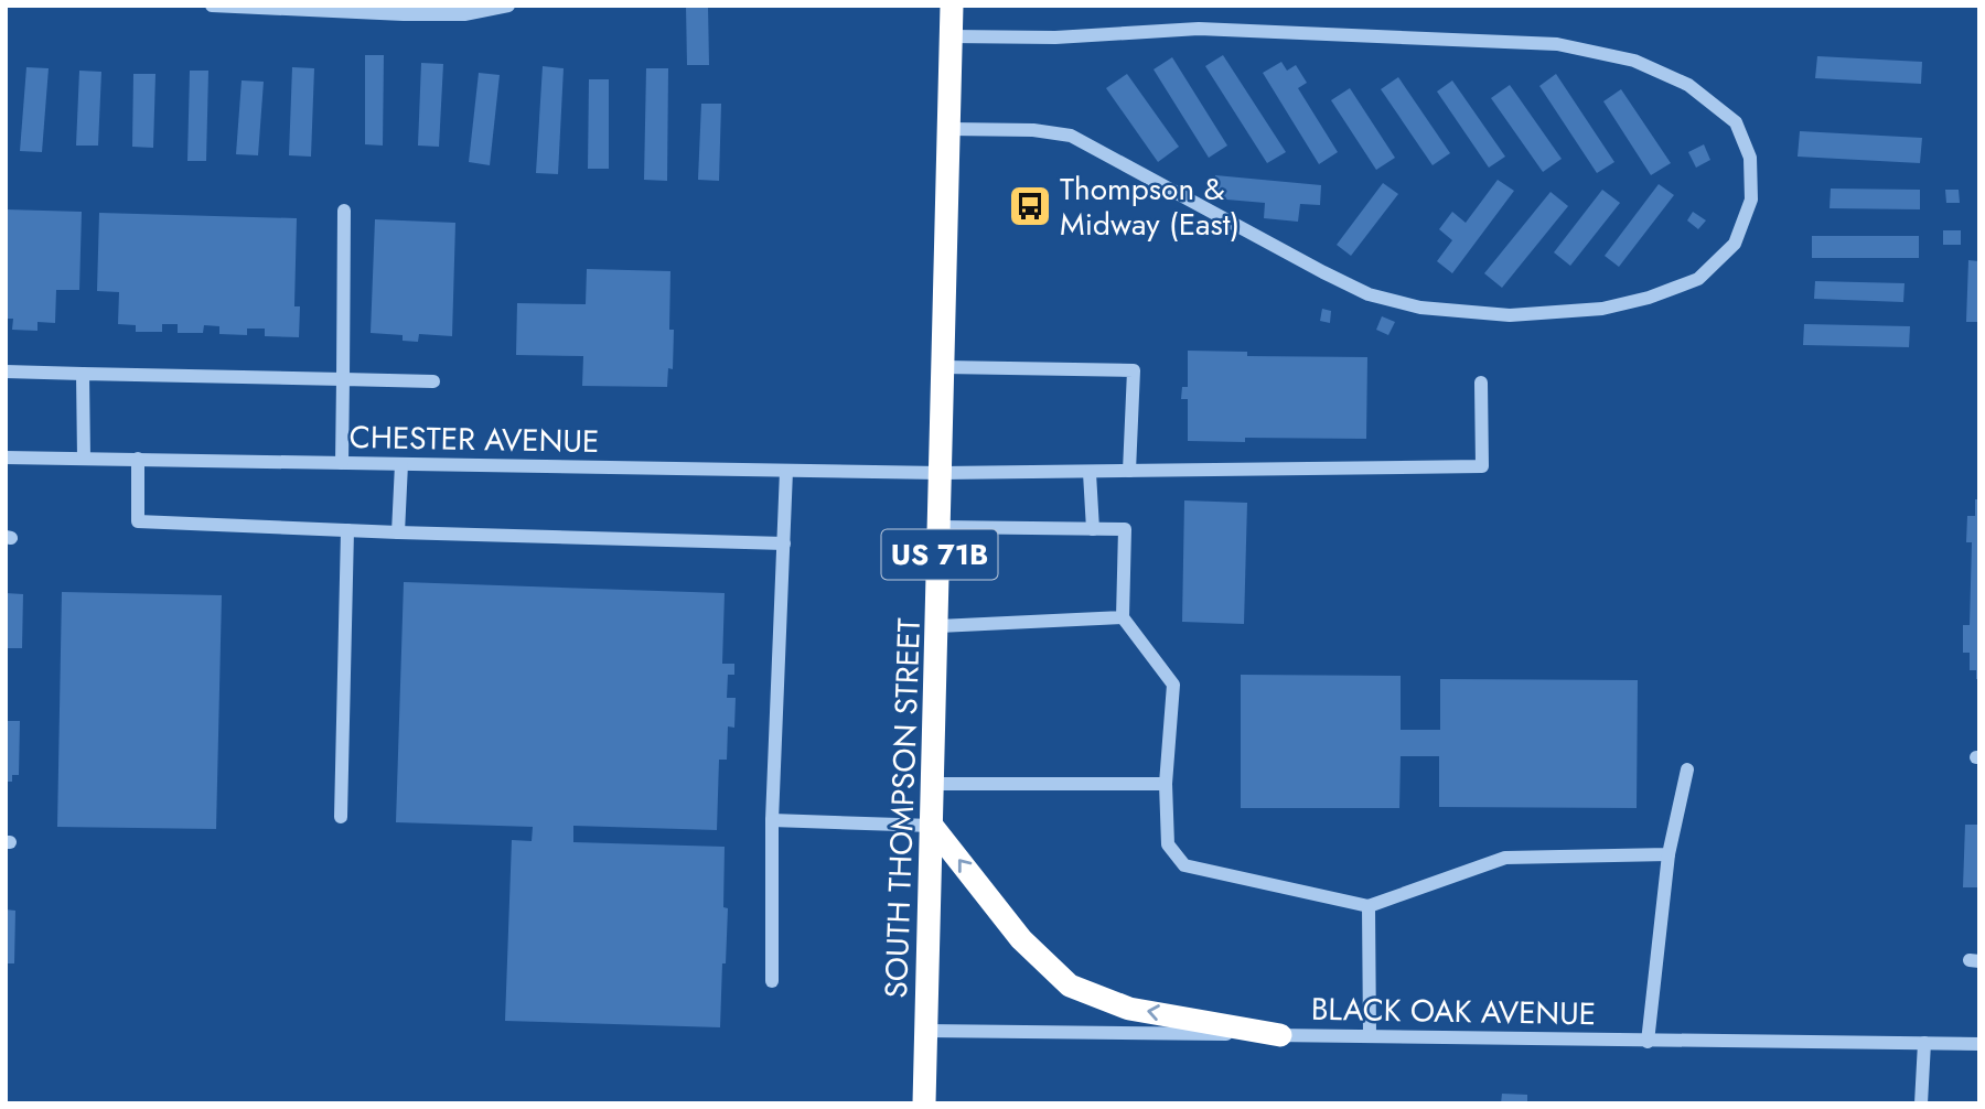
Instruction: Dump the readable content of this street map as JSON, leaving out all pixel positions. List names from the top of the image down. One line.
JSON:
{"streets":{"highway":["US 71B","SOUTH THOMPSON STREET"],"street":["CHESTER AVENUE","BLACK OAK AVENUE"]},"crossings":[["CHESTER AVENUE","SOUTH THOMPSON STREET"],["SOUTH THOMPSON STREET","BLACK OAK AVENUE"]],"places":{"bus stop":["Thompson & Midway (East)"]}}
